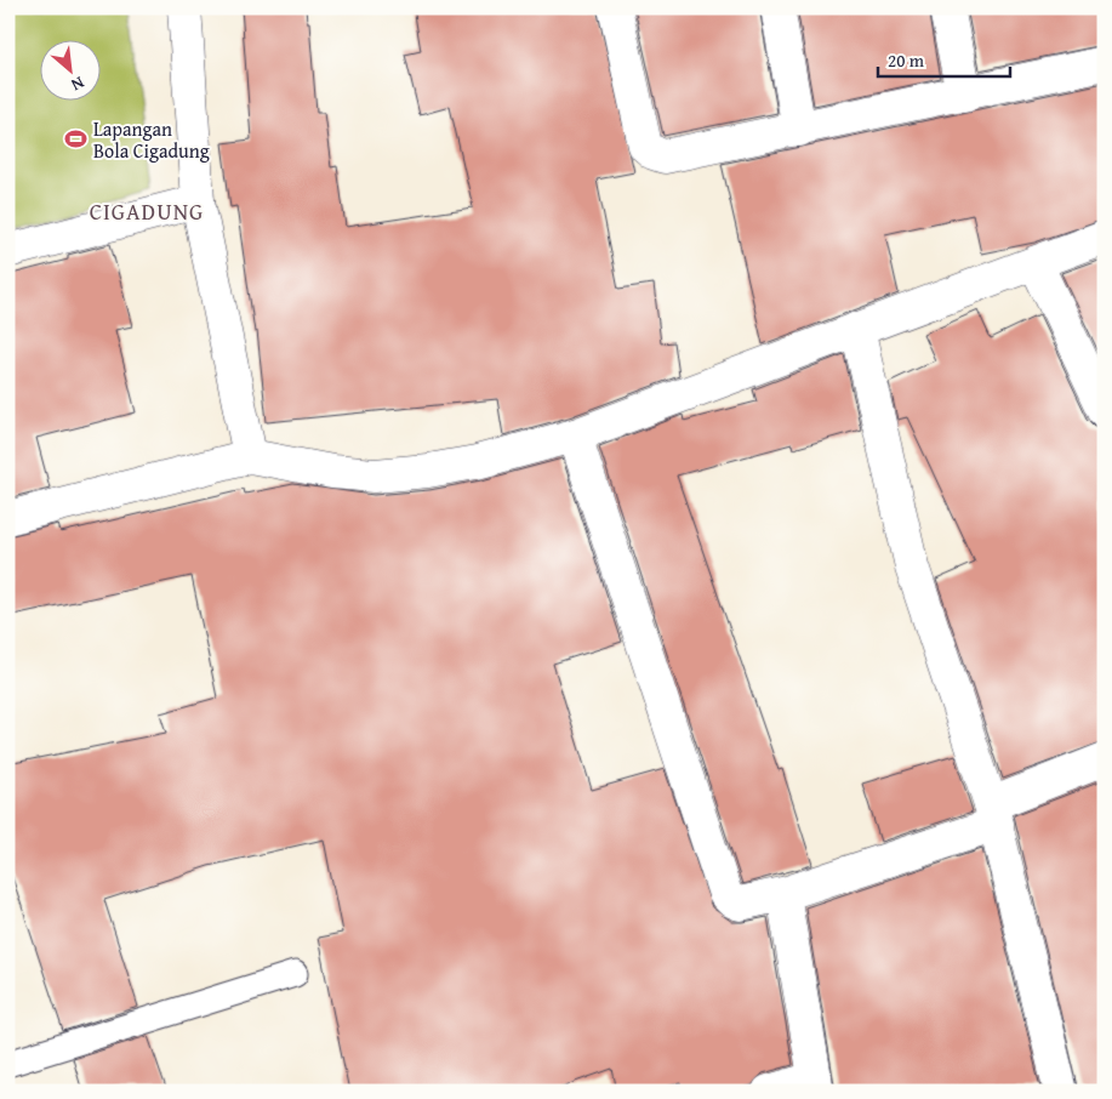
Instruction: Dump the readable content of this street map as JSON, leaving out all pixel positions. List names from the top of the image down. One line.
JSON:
{"districts":["CIGADUNG"],"places":{"sports":["Lapangan Bola Cigadung"]},"scale_bar":"20 m","north":"bottom right"}
